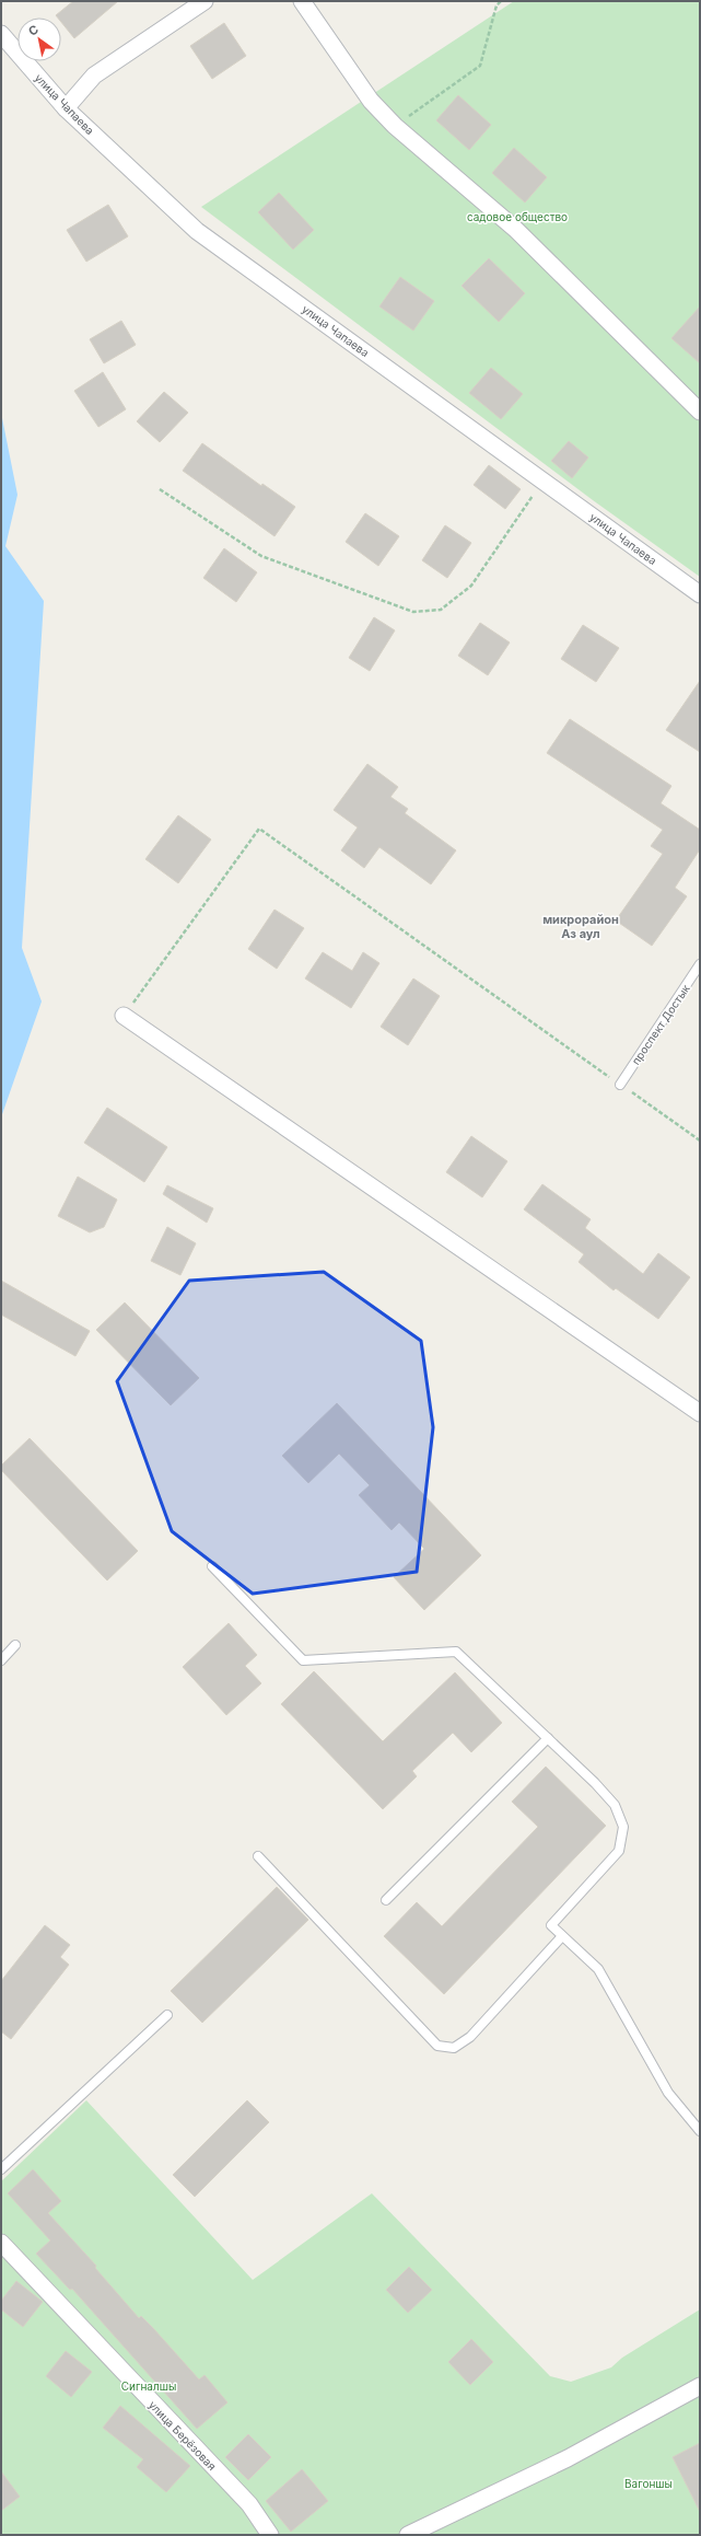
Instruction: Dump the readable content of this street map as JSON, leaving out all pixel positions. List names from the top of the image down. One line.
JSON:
{"streets":{"street":["улица Чапаева","улица Берёзовая"],"lane":["проспект Достык"]},"districts":["микрорайон Аз аул"],"parks":["садовое общество","Сигналшы","Вагоншы"],"north":"top left"}
